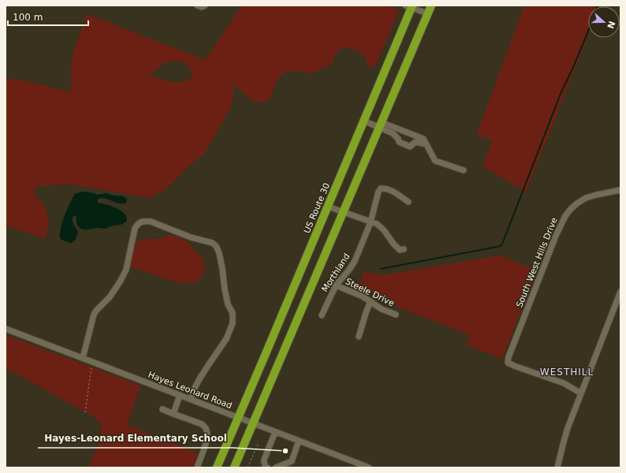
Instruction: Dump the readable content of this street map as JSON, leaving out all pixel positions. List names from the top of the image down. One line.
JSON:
{"streets":{"highway":["US Route 30"],"street":["South West Hills Drive","Morthland","Steele Drive","Hayes Leonard Road"]},"crossings":[["US Route 30","Hayes Leonard Road"],["Morthland","Steele Drive"]],"districts":["WESTHILL"],"places":["Hayes-Leonard Elementary School"],"scale_bar":"100 m","north":"right"}
